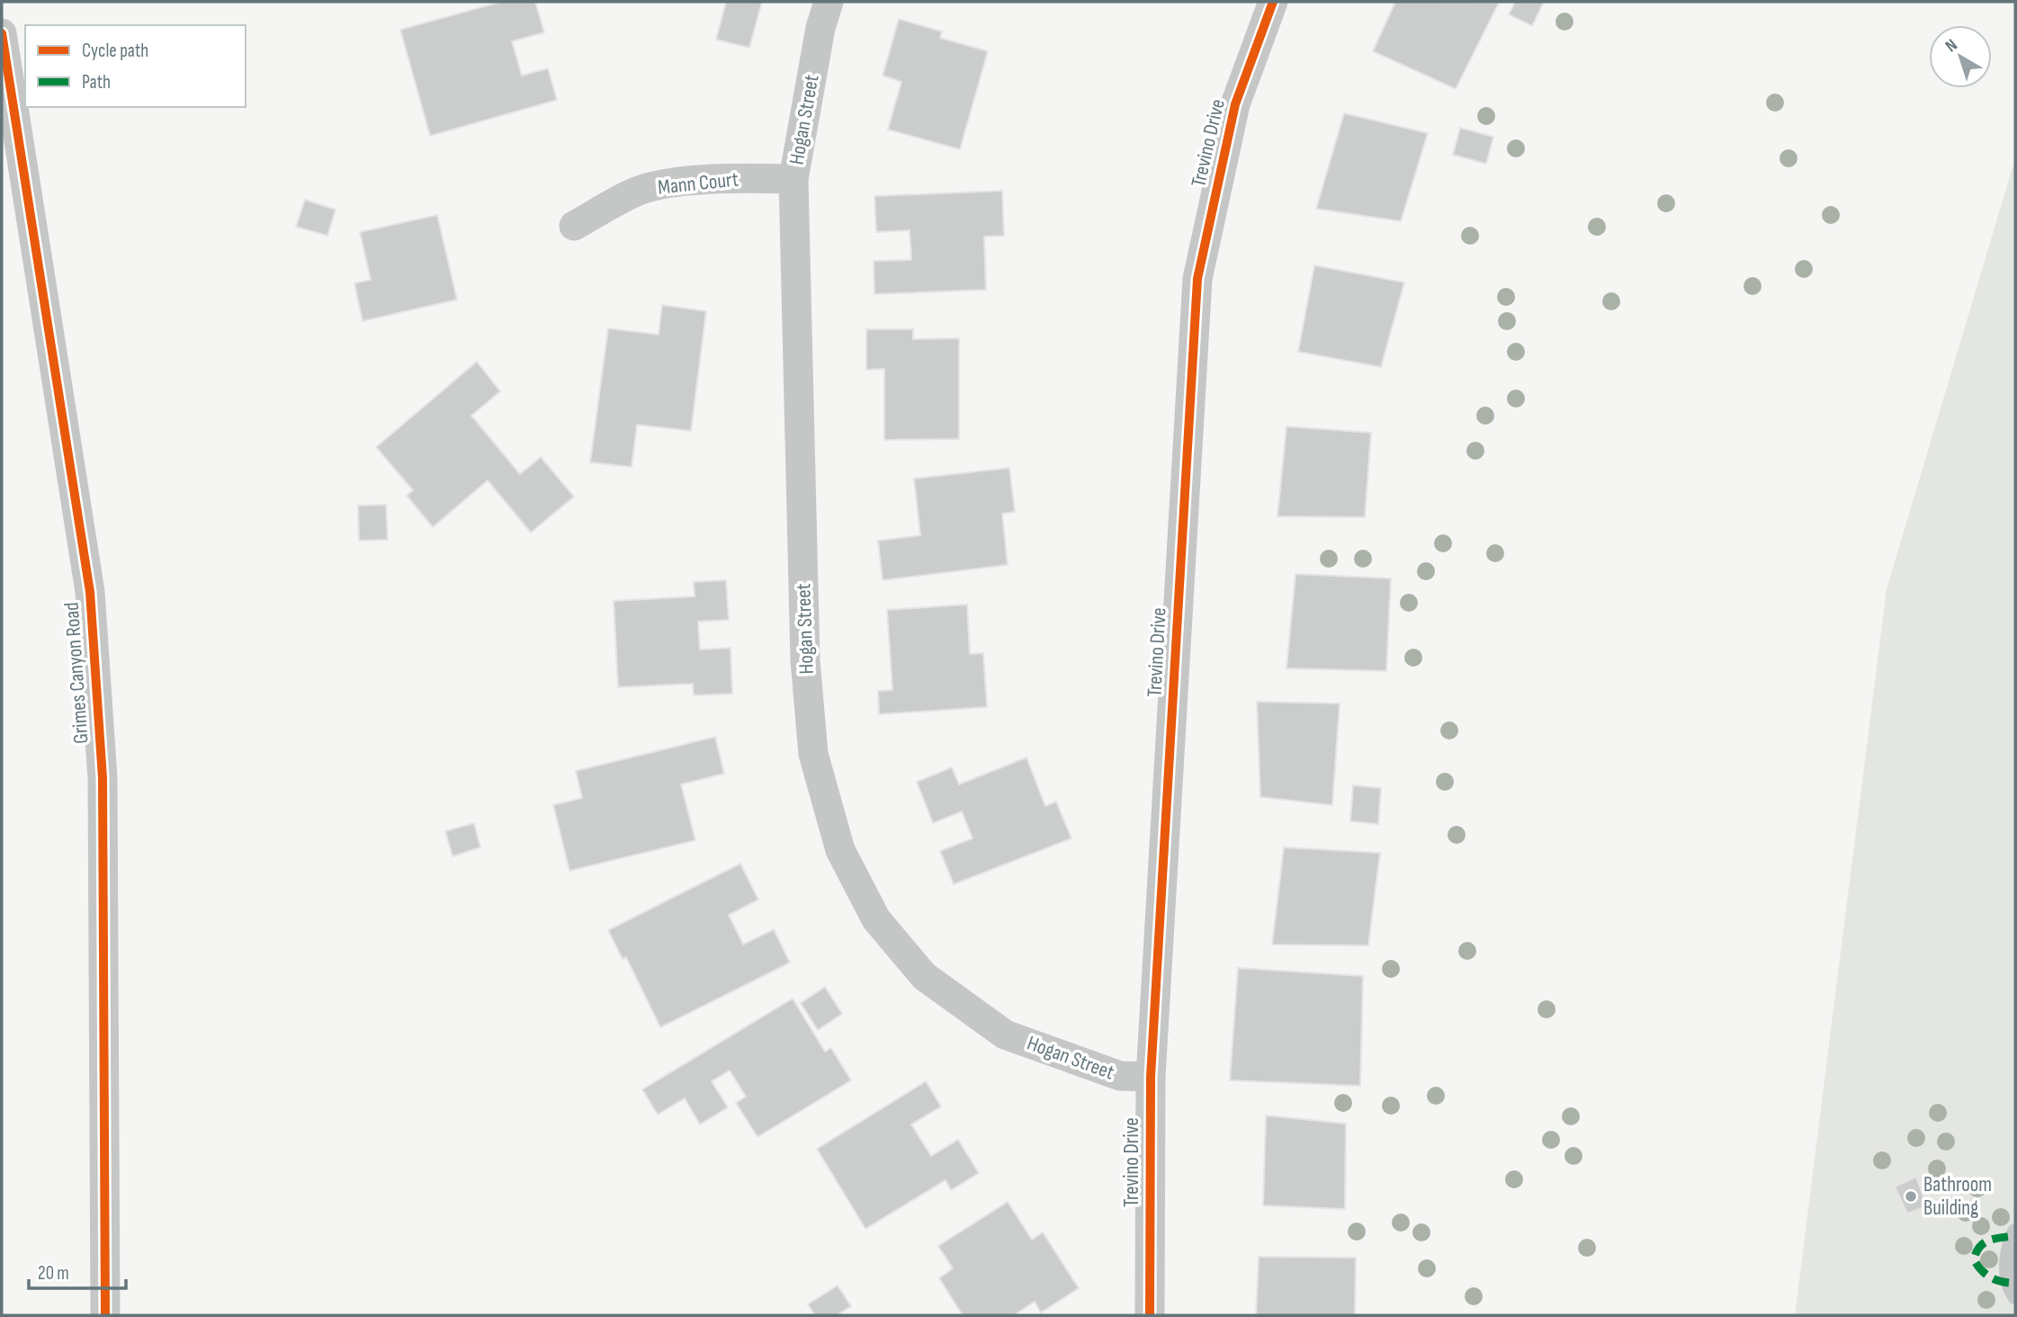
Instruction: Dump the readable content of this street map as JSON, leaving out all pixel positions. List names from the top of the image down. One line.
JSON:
{"streets":{"street":["Hogan Street","Trevino Drive","Mann Court","Grimes Canyon Road"]},"crossings":[["Hogan Street","Trevino Drive"],["Hogan Street","Mann Court"]],"places":["Bathroom Building"],"legend":["Cycle path","Path"],"scale_bar":"20 m","north":"top left"}
